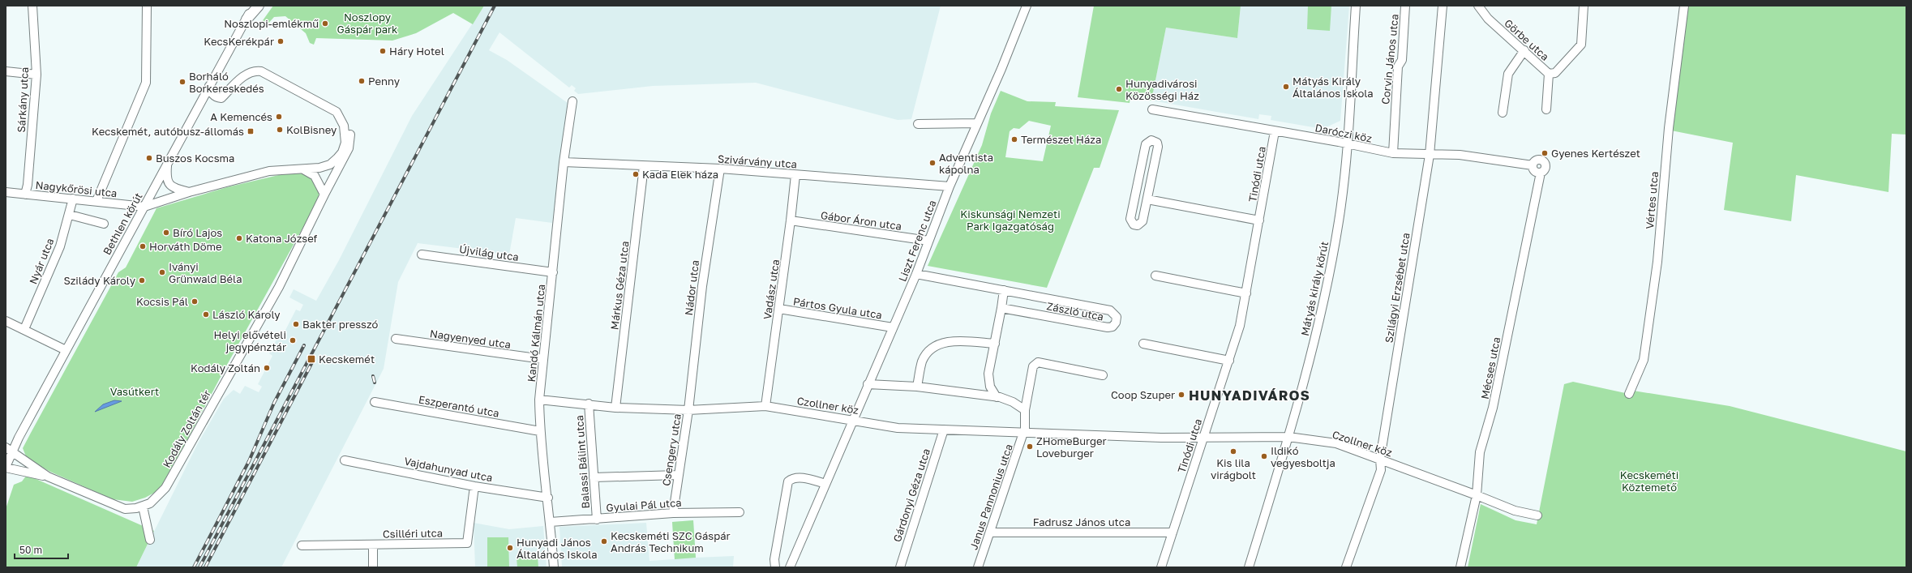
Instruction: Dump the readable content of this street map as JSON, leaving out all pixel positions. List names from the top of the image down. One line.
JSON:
{"streets":{"street":["Görbe utca","Corvin János utca","Sárkány utca","Daróczi köz","Szivárvány utca","Tinódi utca","Nagykőrösi utca","Vértes utca","Gábor Áron utca","Bethlen körút","Liszt Ferenc utca","Újvilág utca","Nyár utca","Márkus Géza utca","Nádor utca","Szilágyi Erzsébet utca","Mátyás király körút","Vadász utca","Pártos Gyula utca","Zászló utca","Kandó Kálmán utca","Nagyenyed utca","Mécses utca","Czollner köz","Eszperantó utca","Kodály Zoltán tér","Csengery utca","Balassi Bálint utca","Vajdahunyad utca","Gárdonyi Géza utca","Janus Pannonius utca","Gyulai Pál utca","Fadrusz János utca","Csilléri utca"]},"crossings":[["Corvin János utca","Daróczi köz"],["Sárkány utca","Nagykőrösi utca"],["Daróczi köz","Tinódi utca"],["Daróczi köz","Szilágyi Erzsébet utca"],["Daróczi köz","Mátyás király körút"],["Daróczi köz","Mécses utca"],["Szivárvány utca","Liszt Ferenc utca"],["Szivárvány utca","Márkus Géza utca"],["Szivárvány utca","Nádor utca"],["Szivárvány utca","Vadász utca"],["Szivárvány utca","Kandó Kálmán utca"],["Tinódi utca","Czollner köz"],["Tinódi utca","Fadrusz János utca"],["Nagykőrösi utca","Bethlen körút"],["Nagykőrösi utca","Nyár utca"],["Gábor Áron utca","Liszt Ferenc utca"],["Gábor Áron utca","Vadász utca"],["Bethlen körút","Kodály Zoltán tér"],["Liszt Ferenc utca","Pártos Gyula utca"],["Liszt Ferenc utca","Zászló utca"],["Liszt Ferenc utca","Czollner köz"],["Újvilág utca","Kandó Kálmán utca"],["Márkus Géza utca","Czollner köz"],["Nádor utca","Czollner köz"],["Nádor utca","Csengery utca"],["Szilágyi Erzsébet utca","Czollner köz"],["Mátyás király körút","Czollner köz"],["Vadász utca","Pártos Gyula utca"],["Vadász utca","Czollner köz"],["Kandó Kálmán utca","Nagyenyed utca"],["Kandó Kálmán utca","Czollner köz"],["Kandó Kálmán utca","Eszperantó utca"],["Kandó Kálmán utca","Vajdahunyad utca"],["Kandó Kálmán utca","Gyulai Pál utca"],["Mécses utca","Czollner köz"],["Czollner köz","Csengery utca"],["Czollner köz","Balassi Bálint utca"],["Czollner köz","Gárdonyi Géza utca"],["Czollner köz","Janus Pannonius utca"],["Csengery utca","Gyulai Pál utca"],["Balassi Bálint utca","Gyulai Pál utca"],["Vajdahunyad utca","Csilléri utca"],["Janus Pannonius utca","Fadrusz János utca"]],"districts":["HUNYADIVÁROS"],"parks":["Noszlopy Gáspár park","Kiskunsági Nemzeti Park Igazgatóság","Vasútkert","Kecskeméti Köztemető"],"places":{"other":["Noszlopi-emlékmű","KecsKerékpár","Háry Hotel","Penny","Borháló Borkereskedés","Mátyás Király Általános Iskola","Hunyadivárosi Közösségi Ház","A Kemencés","KolBisney","Természet Háza","Gyenes Kertészet","Buszos Kocsma","Adventista kápolna","Kada Elek háza","Bíró Lajos","Katona József","Horváth Döme","Iványi Grünwald Béla","Szilády Károly","Kocsis Pál","László Károly","Bakter presszó","Helyi elővételi jegypénztár","Kodály Zoltán","Coop Szuper","ZHomeBurger Loveburger","Kis lila virágbolt","Ildikó vegyesboltja","Kecskeméti SZC Gáspár András Technikum","Hunyadi János Általános Iskola"],"transit":["Kecskemét, autóbusz-állomás","Kecskemét"]},"scale_bar":"50 m"}
